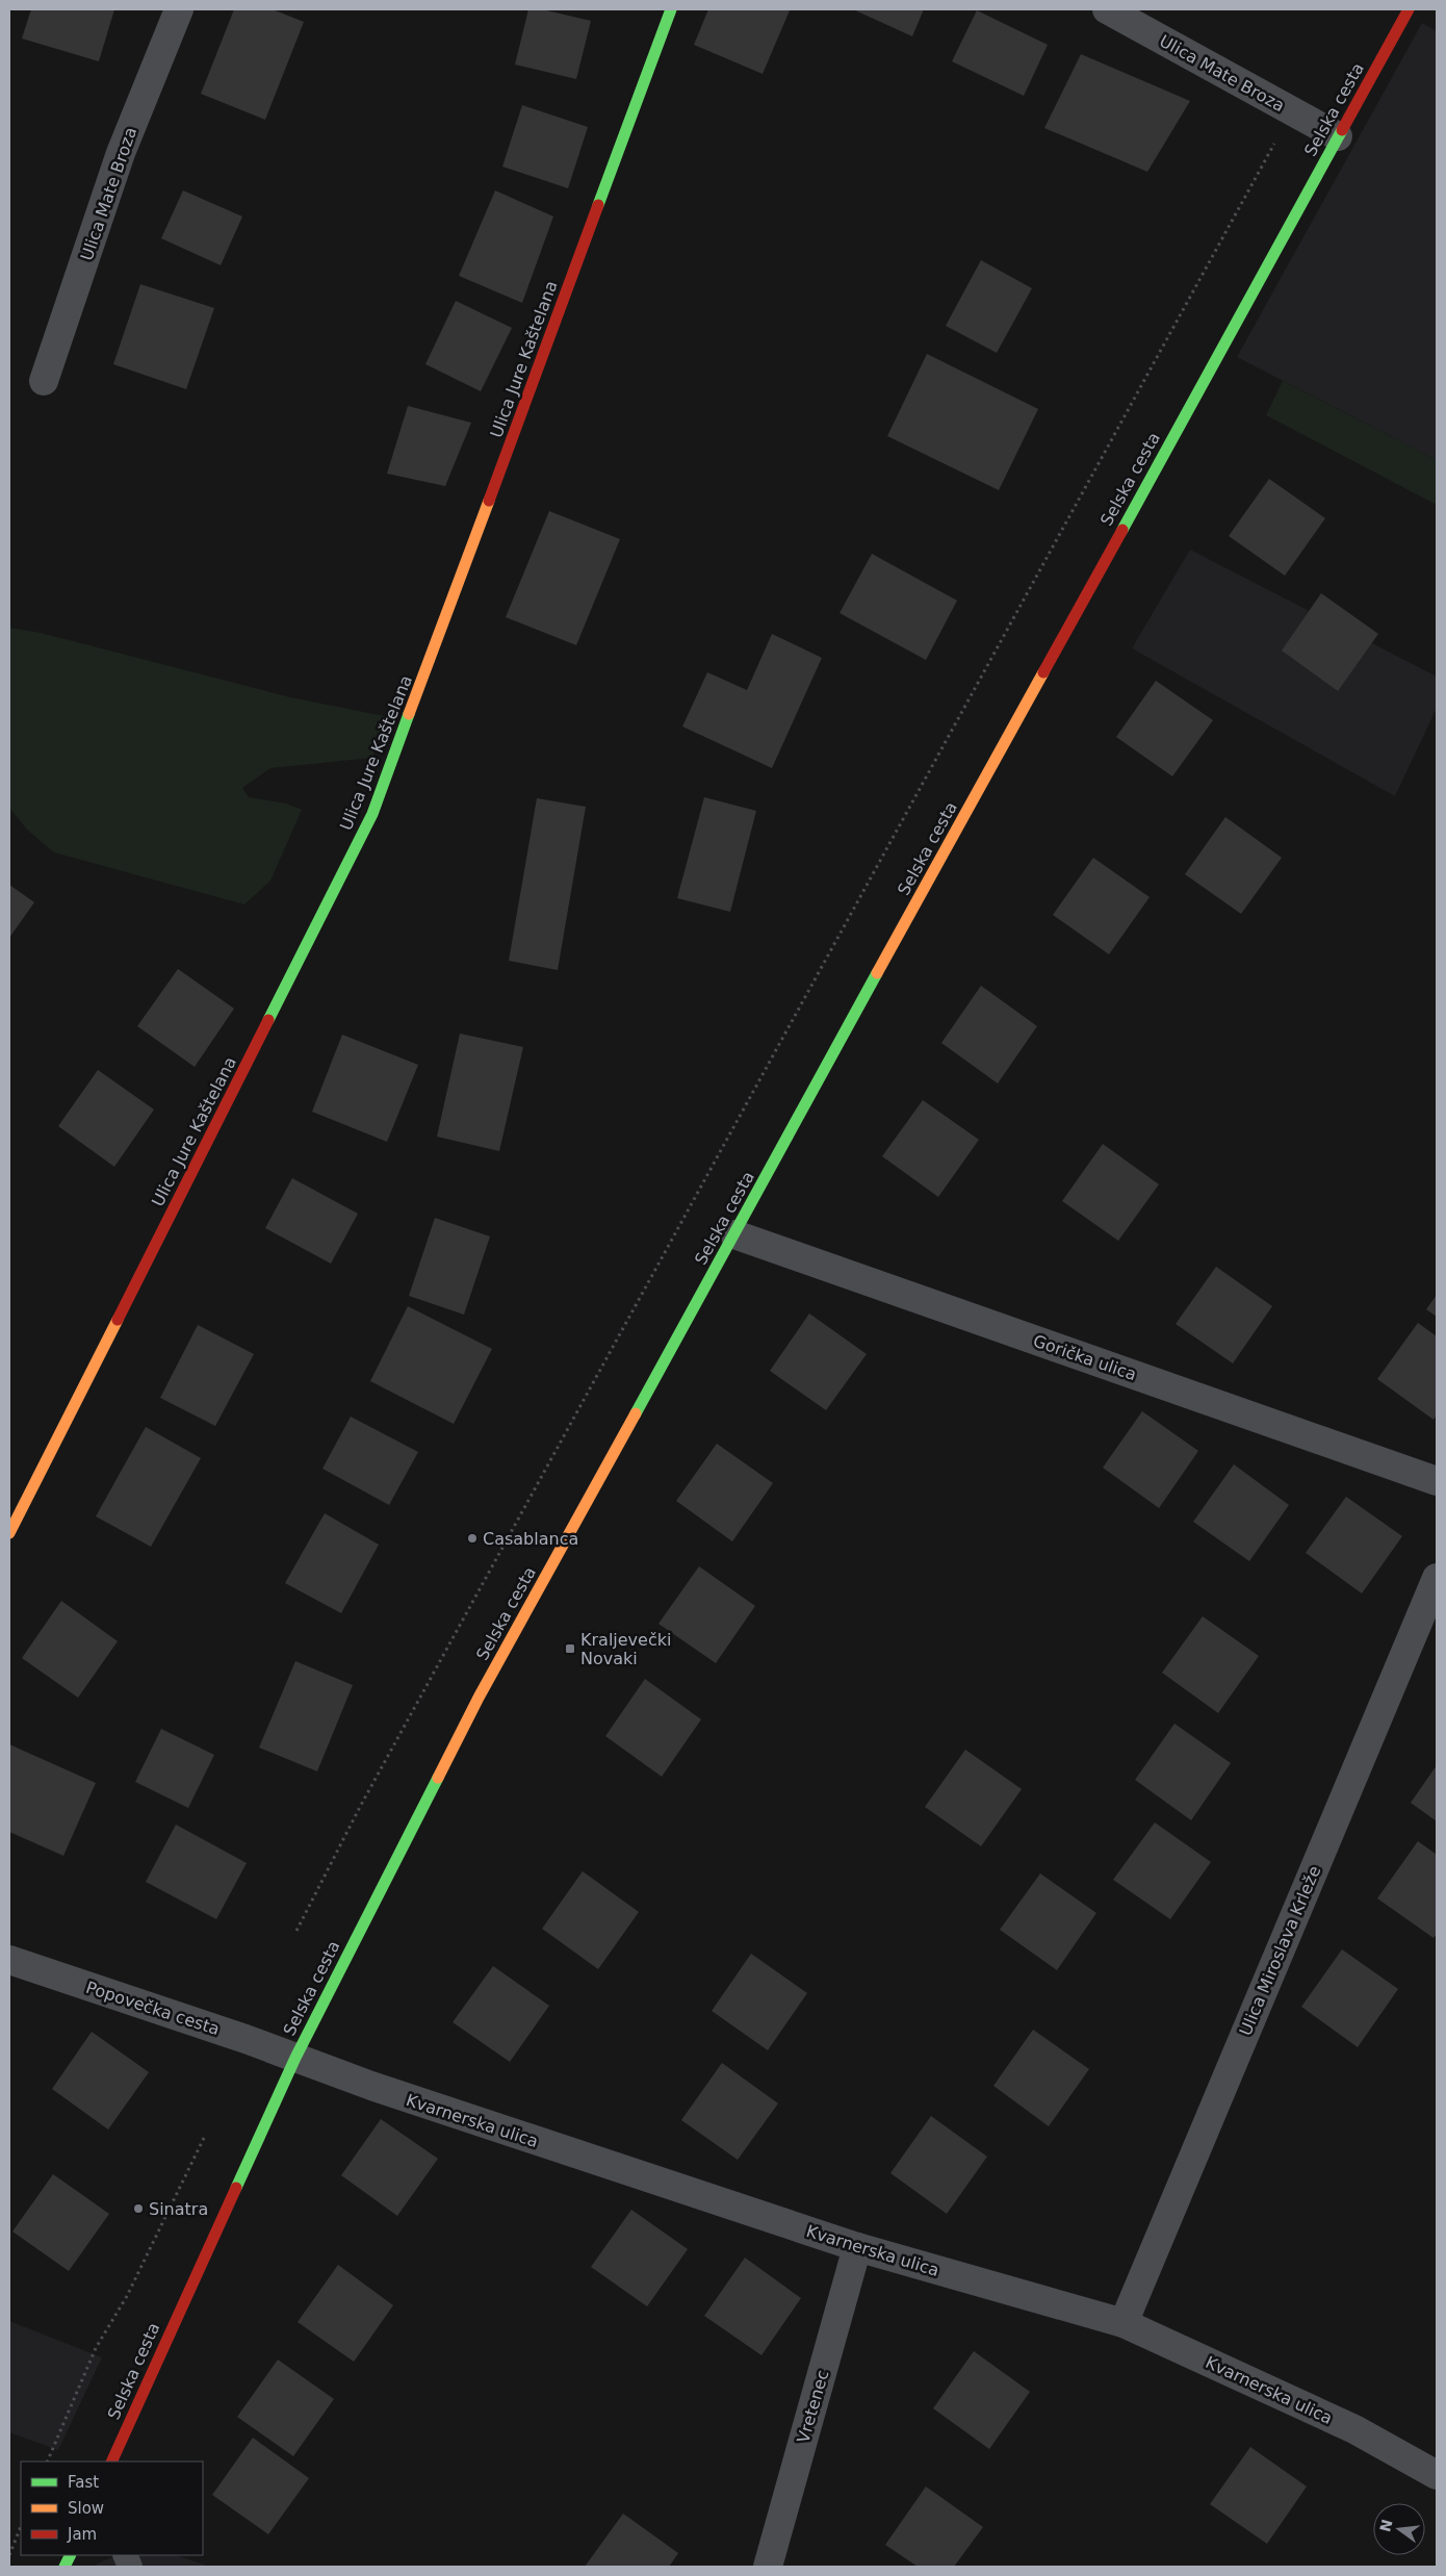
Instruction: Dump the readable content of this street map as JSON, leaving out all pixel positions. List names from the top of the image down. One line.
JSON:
{"streets":{"main road":["Selska cesta","Ulica Jure Kaštelana"],"street":["Ulica Mate Broza","Gorička ulica","Ulica Miroslava Krleže","Popovečka cesta","Kvarnerska ulica","Vretenec"]},"crossings":[["Ulica Mate Broza","Selska cesta"],["Selska cesta","Gorička ulica"],["Selska cesta","Popovečka cesta"],["Selska cesta","Kvarnerska ulica"],["Ulica Miroslava Krleže","Kvarnerska ulica"],["Popovečka cesta","Kvarnerska ulica"],["Kvarnerska ulica","Vretenec"]],"places":{"other":["Casablanca","Sinatra"],"transit":["Kraljevečki Novaki"]},"legend":["Fast","Slow","Jam"],"north":"left"}
